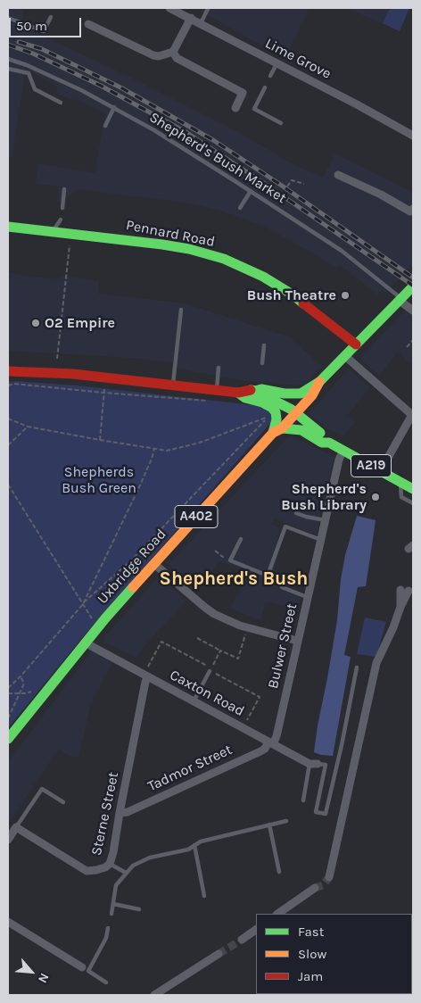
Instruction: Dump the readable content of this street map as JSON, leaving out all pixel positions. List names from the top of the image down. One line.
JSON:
{"streets":{"main road":["Pennard Road","A219","A402","Uxbridge Road"],"street":["Lime Grove","Bulwer Street","Caxton Road","Tadmor Street","Sterne Street"],"lane":["Shepherd's Bush Market"]},"crossings":[["Shepherd's Bush Market","Uxbridge Road"],["Pennard Road","Uxbridge Road"],["A219","Uxbridge Road"],["A219","Bulwer Street"],["Uxbridge Road","Caxton Road"],["Bulwer Street","Caxton Road"],["Bulwer Street","Tadmor Street"],["Caxton Road","Tadmor Street"],["Caxton Road","Sterne Street"],["Tadmor Street","Sterne Street"]],"districts":["Shepherd's Bush"],"parks":["Shepherds Bush Green"],"places":["Bush Theatre","O2 Empire","Shepherd's Bush Library"],"legend":["Fast","Slow","Jam"],"scale_bar":"50 m","north":"bottom right"}
